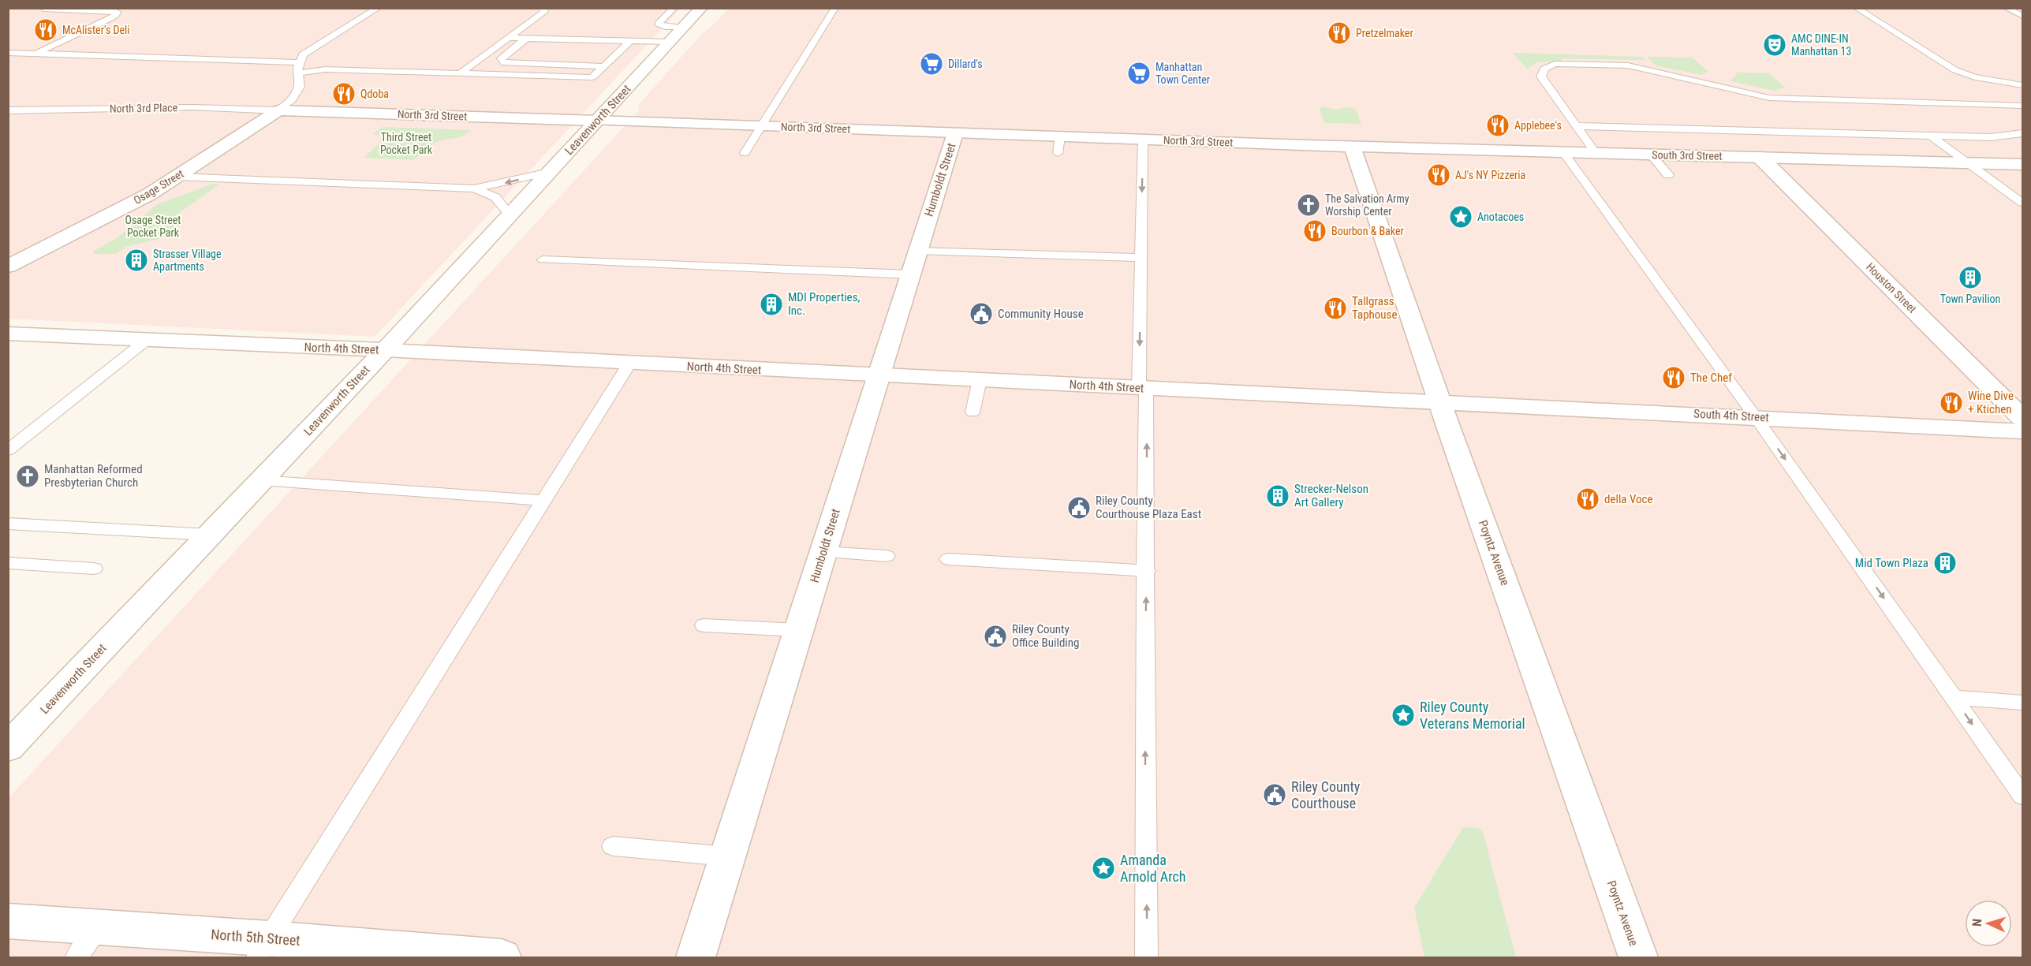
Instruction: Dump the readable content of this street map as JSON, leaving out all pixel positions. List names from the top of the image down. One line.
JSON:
{"streets":{"street":["North 3rd Street","Leavenworth Street","South 3rd Street","Humboldt Street","Osage Street","Houston Street","North 4th Street","South 4th Street","Poyntz Avenue","North 5th Street"],"lane":["North 3rd Place"]},"crossings":[["North 3rd Place","North 3rd Street"],["North 3rd Place","Osage Street"],["North 3rd Street","Leavenworth Street"],["North 3rd Street","South 3rd Street"],["North 3rd Street","Humboldt Street"],["North 3rd Street","Osage Street"],["North 3rd Street","Poyntz Avenue"],["Leavenworth Street","North 4th Street"],["South 3rd Street","Houston Street"],["South 3rd Street","Poyntz Avenue"],["Humboldt Street","North 4th Street"],["North 4th Street","South 4th Street"],["North 4th Street","Poyntz Avenue"],["South 4th Street","Poyntz Avenue"]],"parks":["Third Street Pocket Park","Osage Street Pocket Park"],"places":{"restaurant":["McAlister's Deli","Pretzelmaker","Qdoba","Applebee's","AJ's NY Pizzeria","Bourbon & Baker","Tallgrass Taphouse","The Chef","Wine Dive + Ktichen","della Voce"],"theatre":["AMC DINE-IN Manhattan 13"],"supermarket":["Dillard's","Manhattan Town Center"],"church":["The Salvation Army Worship Center","Manhattan Reformed Presbyterian Church"],"place":["Anotacoes","Riley County Veterans Memorial","Amanda Arnold Arch"],"building":["Strasser Village Apartments","Town Pavilion","MDI Properties, Inc.","Strecker-Nelson Art Gallery","Mid Town Plaza"],"public building":["Community House","Riley County Courthouse Plaza East","Riley County Office Building","Riley County Courthouse"]},"north":"left"}
